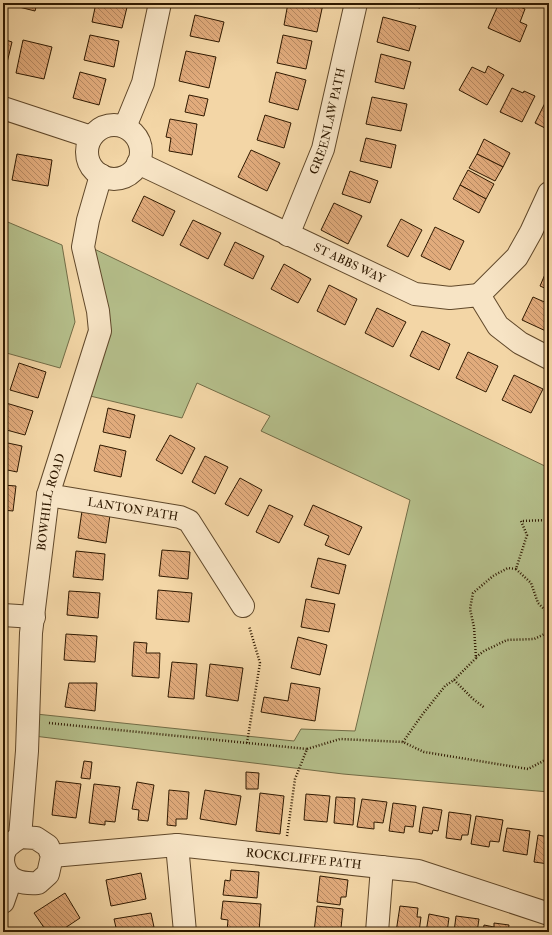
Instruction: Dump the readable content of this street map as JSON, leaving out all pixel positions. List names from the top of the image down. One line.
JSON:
{"streets":{"street":["GREENLAW PATH","ST ABBS WAY","BOWHILL ROAD","LANTON PATH","ROCKCLIFFE PATH"]},"crossings":[["GREENLAW PATH","ST ABBS WAY"],["ST ABBS WAY","BOWHILL ROAD"],["BOWHILL ROAD","LANTON PATH"],["BOWHILL ROAD","ROCKCLIFFE PATH"]]}
